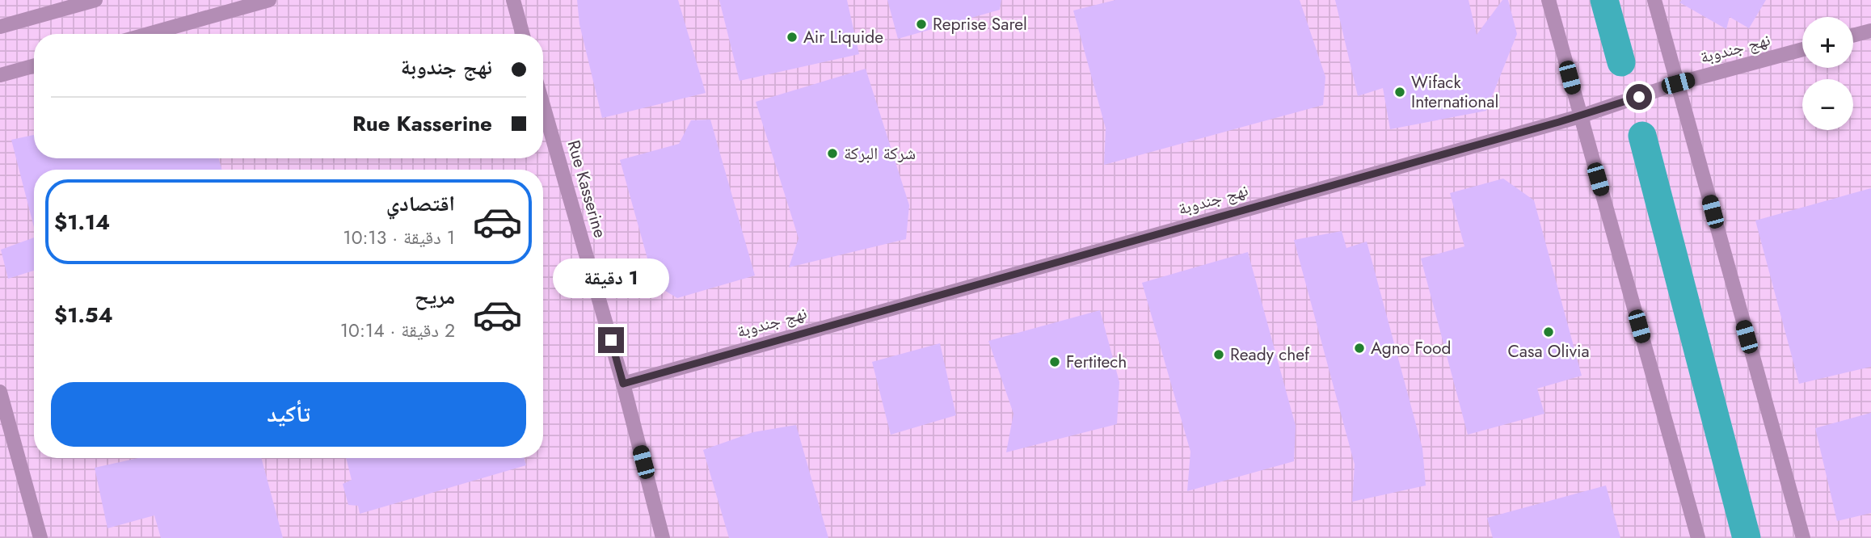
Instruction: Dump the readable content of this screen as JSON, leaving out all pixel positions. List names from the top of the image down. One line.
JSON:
{"streets":{"street":["نهج جندوبة","Rue Kasserine"]},"crossings":[["نهج جندوبة","Rue Kasserine"]],"places":["Reprise Sarel","Air Liquide","Wifack International","شركة البركة","Casa Olivia","Agno Food","Ready chef","Fertitech"],"page":{"map_buttons":["+","−"],"banner":["نهج جندوبة","Rue Kasserine"],"list":[{"name":"اقتصادي","note":"1 دقيقة · 10:13","value":"$1.14"},{"name":"مريح","note":"2 دقيقة · 10:14","value":"$1.54"}],"bubble":"1 دقيقة","buttons":"تأكيد"}}
